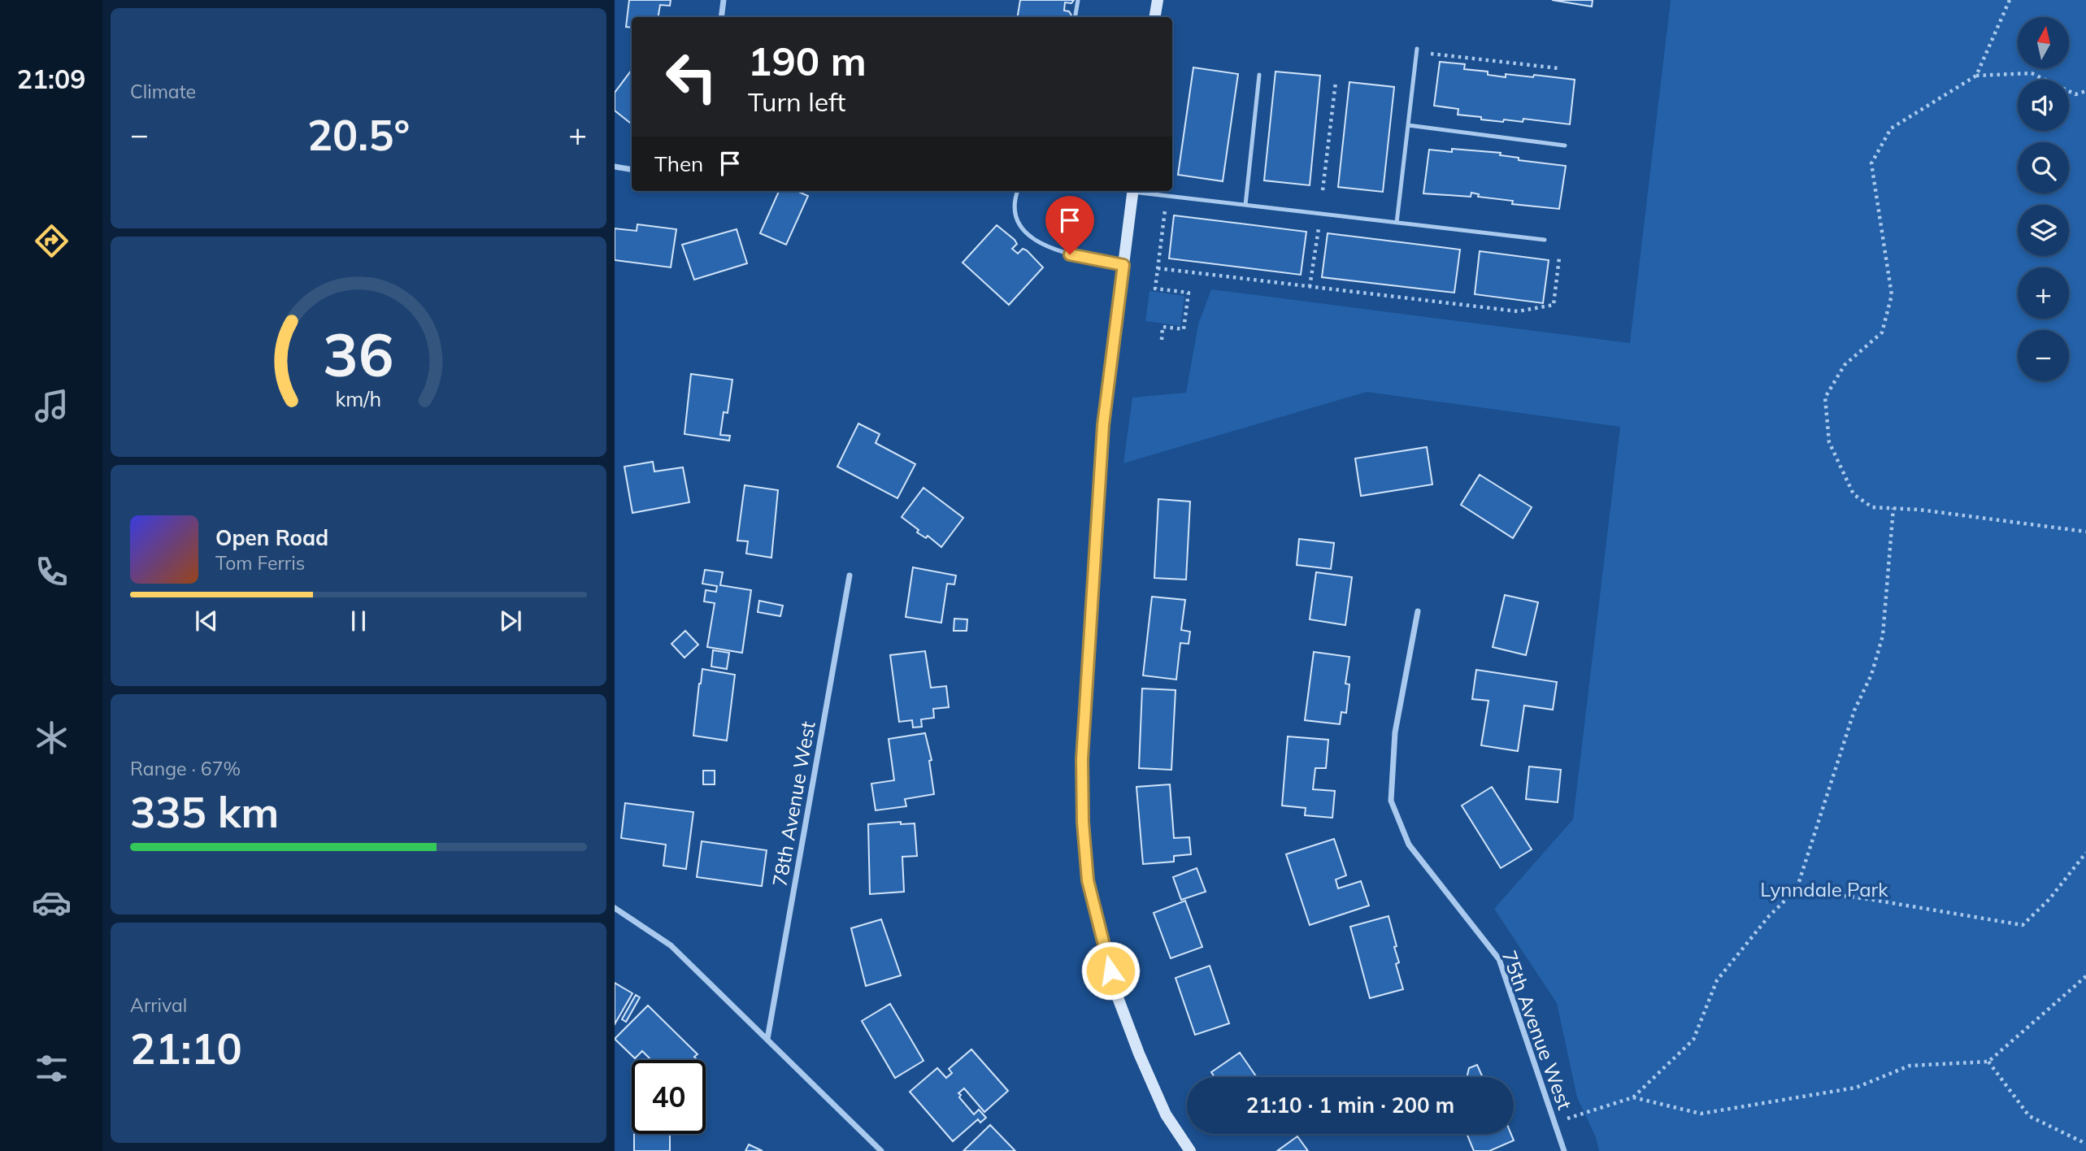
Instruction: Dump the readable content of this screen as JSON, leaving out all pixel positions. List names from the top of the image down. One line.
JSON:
{"streets":{"street":["78th Avenue West","75th Avenue West"]},"parks":["Lynndale Park"],"north":"top","page":{"tabs":"21:09","tile":["Climate",["Range · 67%","335 km"],["Arrival","21:10"]],"map_buttons":["+","−"],"turn":["190 m","Turn left"],"heat":["−","20.5°","+"],"then":"Then","song":["Open Road","Tom Ferris"],"limit":"40","trip":"21:10 · 1 min · 200 m","gauge":["36","km/h"]}}
